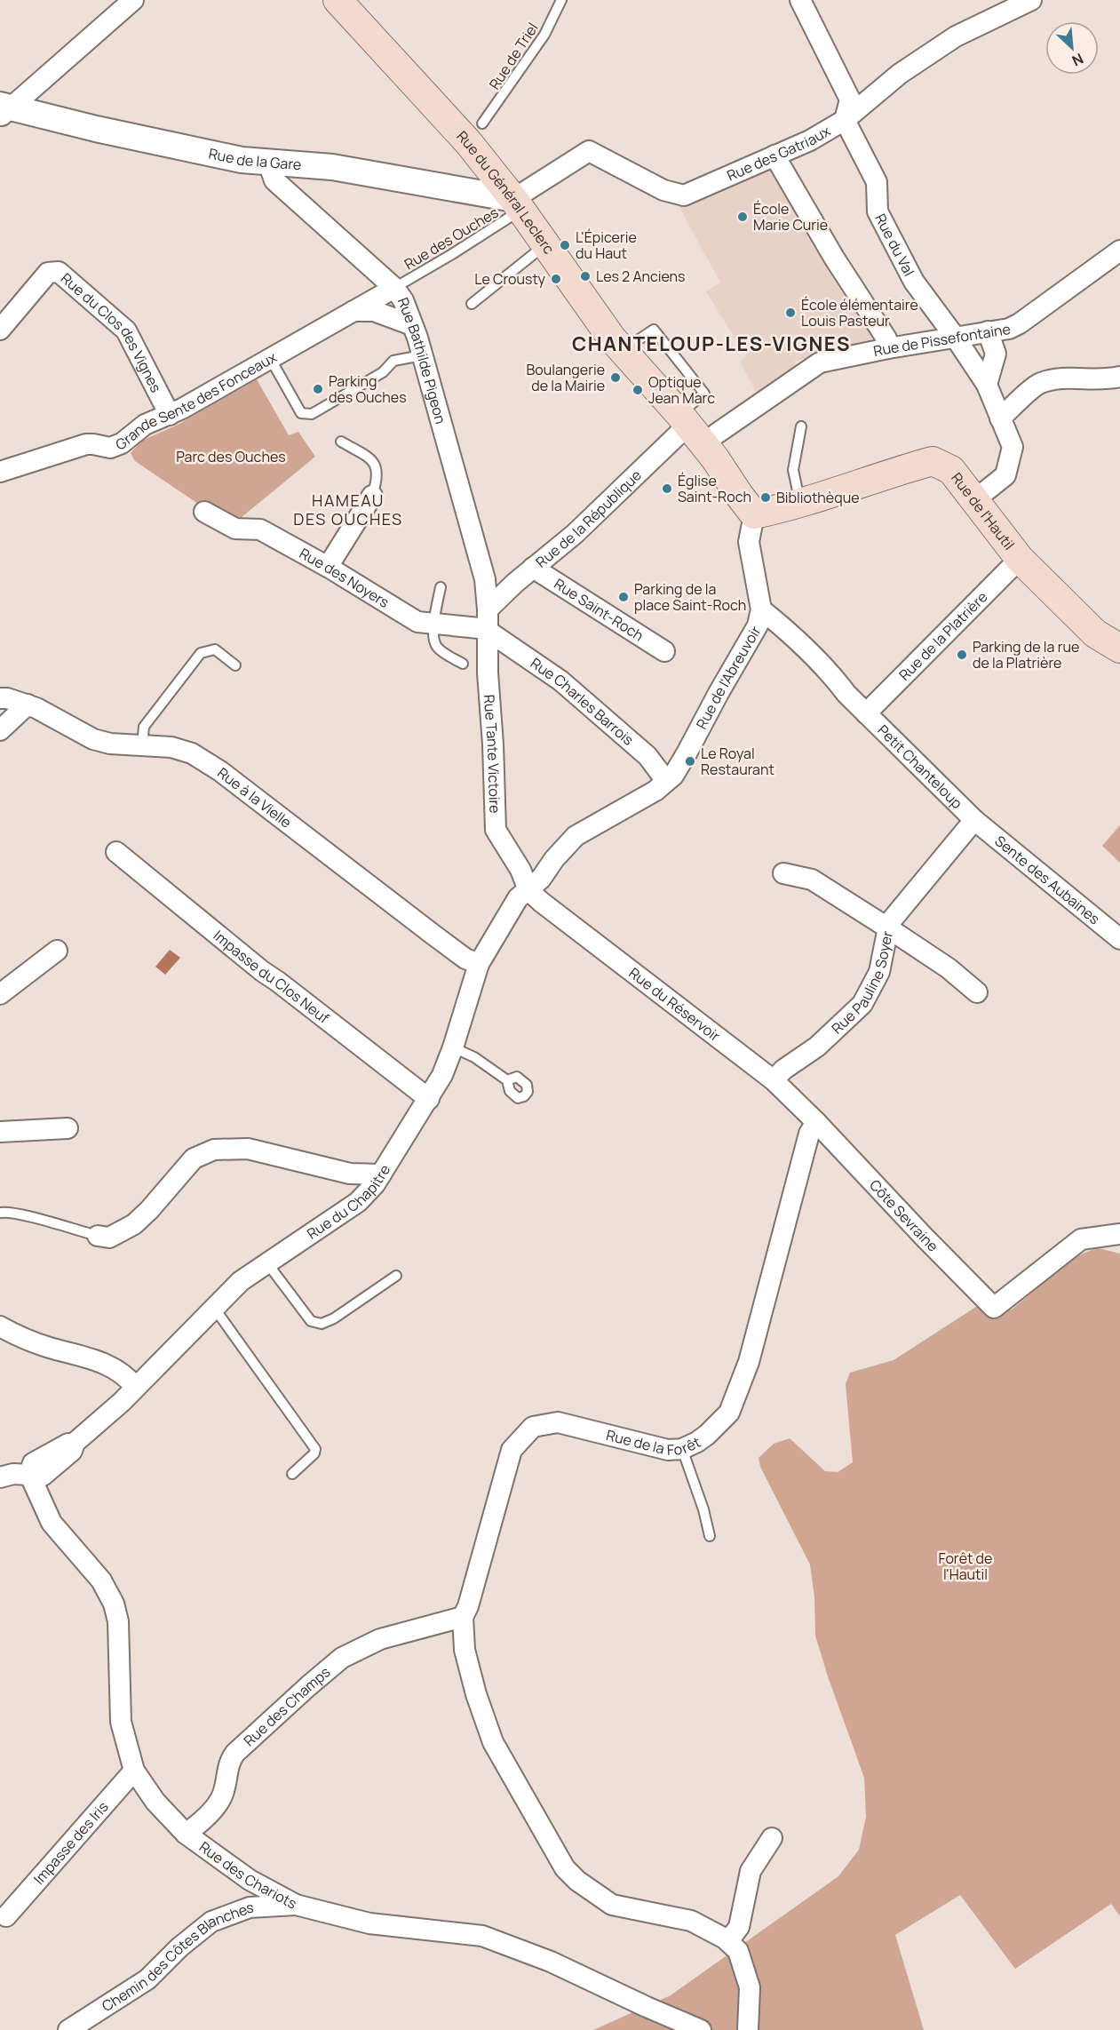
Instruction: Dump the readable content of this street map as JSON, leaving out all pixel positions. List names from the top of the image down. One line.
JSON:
{"streets":{"main road":["Rue du Général Leclerc","Rue de l'Hautil"],"street":["Rue des Gatriaux","Rue de la Gare","Rue du Val","Rue du Clos des Vignes","Rue de Pissefontaine","Rue Bathilde Pigeon","Grande Sente des Fonceaux","Rue de la République","Rue des Noyers","Rue Saint-Roch","Rue de la Platrière","Rue de l'Abreuvoir","Rue Charles Barrois","Rue Tante Victoire","Petit Chanteloup","Rue à la Vielle","Sente des Aubaines","Impasse du Clos Neuf","Rue Pauline Soyer","Rue du Réservoir","Rue du Chapitre","Côte Sevraine","Rue de la Forêt","Rue des Champs","Impasse des Iris","Rue des Chariots","Chemin des Côtes Blanches"],"lane":["Rue de Triel","Rue des Ouches"]},"crossings":[["Rue des Gatriaux","Rue de la Gare"],["Rue des Gatriaux","Rue du Général Leclerc"],["Rue des Gatriaux","Rue des Ouches"],["Rue des Gatriaux","Rue du Val"],["Rue de la Gare","Rue du Général Leclerc"],["Rue de la Gare","Rue des Ouches"],["Rue de la Gare","Rue Bathilde Pigeon"],["Rue du Général Leclerc","Rue des Ouches"],["Rue du Général Leclerc","Rue de Pissefontaine"],["Rue du Général Leclerc","Rue de l'Hautil"],["Rue du Général Leclerc","Rue de la République"],["Rue du Général Leclerc","Rue de l'Abreuvoir"],["Rue des Ouches","Rue Bathilde Pigeon"],["Rue des Ouches","Grande Sente des Fonceaux"],["Rue du Val","Rue de Pissefontaine"],["Rue du Val","Rue de l'Hautil"],["Rue du Clos des Vignes","Grande Sente des Fonceaux"],["Rue de Pissefontaine","Rue de la République"],["Rue Bathilde Pigeon","Grande Sente des Fonceaux"],["Rue Bathilde Pigeon","Rue de la République"],["Rue Bathilde Pigeon","Rue Tante Victoire"],["Rue de l'Hautil","Rue de la Platrière"],["Rue de l'Hautil","Rue de l'Abreuvoir"],["Rue de la République","Rue Saint-Roch"],["Rue de la République","Rue Tante Victoire"],["Rue des Noyers","Rue Charles Barrois"],["Rue des Noyers","Rue Tante Victoire"],["Rue de la Platrière","Petit Chanteloup"],["Rue de l'Abreuvoir","Rue Charles Barrois"],["Rue de l'Abreuvoir","Rue Tante Victoire"],["Rue de l'Abreuvoir","Petit Chanteloup"],["Rue de l'Abreuvoir","Rue du Réservoir"],["Rue de l'Abreuvoir","Rue du Chapitre"],["Rue Charles Barrois","Rue Tante Victoire"],["Rue Tante Victoire","Rue du Réservoir"],["Rue Tante Victoire","Rue du Chapitre"],["Petit Chanteloup","Sente des Aubaines"],["Petit Chanteloup","Rue Pauline Soyer"],["Rue à la Vielle","Rue du Chapitre"],["Sente des Aubaines","Rue Pauline Soyer"],["Impasse du Clos Neuf","Rue du Chapitre"],["Rue Pauline Soyer","Rue du Réservoir"],["Rue du Réservoir","Rue du Chapitre"],["Rue du Réservoir","Côte Sevraine"],["Rue du Réservoir","Rue de la Forêt"],["Rue du Chapitre","Rue des Chariots"],["Côte Sevraine","Rue de la Forêt"],["Rue de la Forêt","Rue des Champs"],["Rue des Champs","Rue des Chariots"],["Impasse des Iris","Rue des Chariots"],["Rue des Chariots","Chemin des Côtes Blanches"]],"districts":["CHANTELOUP-LES-VIGNES","HAMEAU DES OUCHES"],"parks":["Parc des Ouches","Forêt de l'Hautil"],"places":["École Marie Curie","L'Épicerie du Haut","Les 2 Anciens","Le Crousty","École élémentaire Louis Pasteur","Boulangerie de la Mairie","Parking des Ouches","Optique Jean Marc","Église Saint-Roch","Bibliothèque","Parking de la place Saint-Roch","Parking de la rue de la Platrière","Le Royal Restaurant"],"north":"bottom right"}
